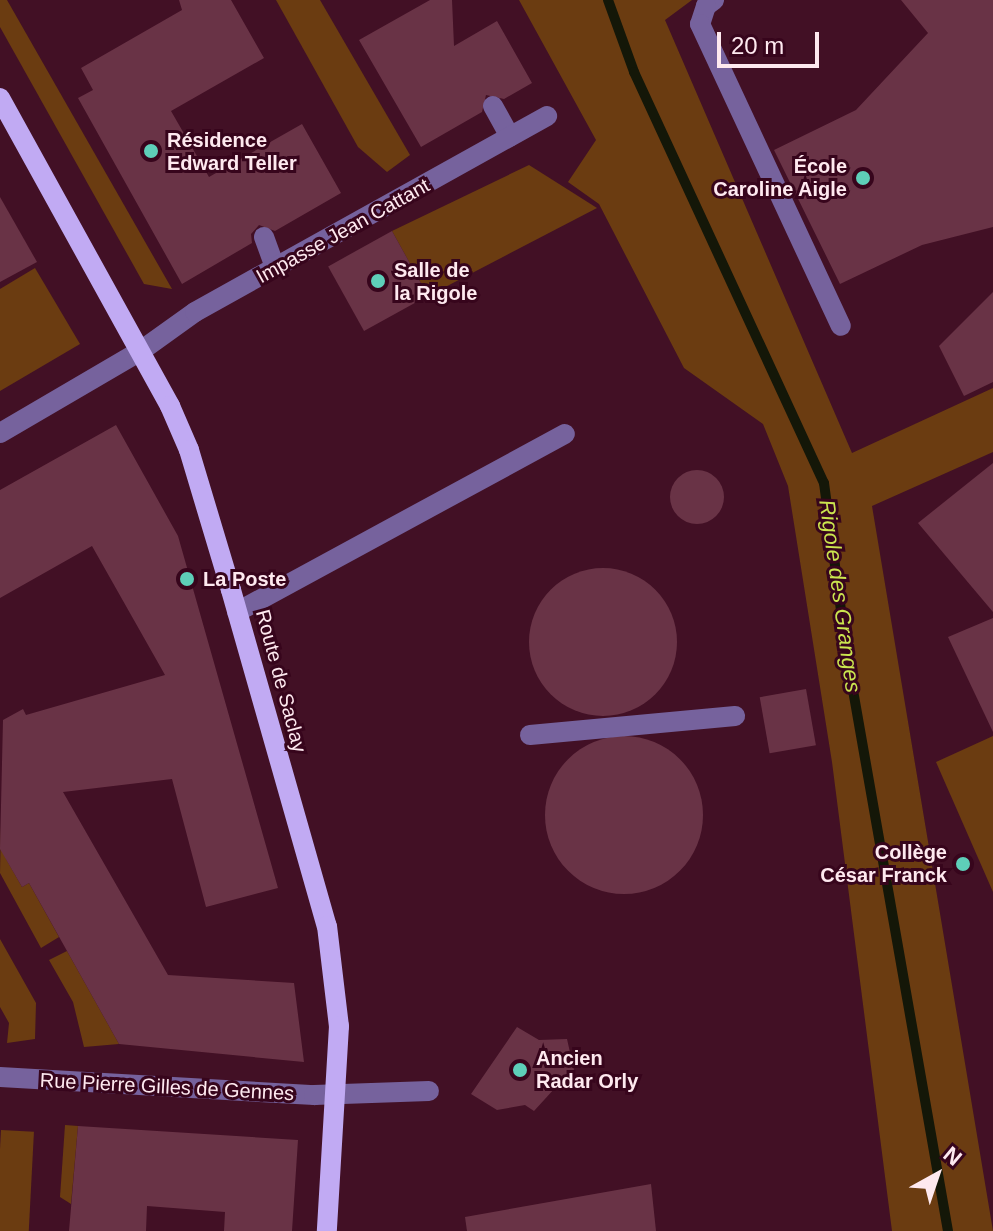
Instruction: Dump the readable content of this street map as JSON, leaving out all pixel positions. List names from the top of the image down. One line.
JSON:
{"streets":{"main road":["Route de Saclay"],"street":["Impasse Jean Cattant","Rue Pierre Gilles de Gennes"]},"crossings":[["Impasse Jean Cattant","Route de Saclay"],["Route de Saclay","Rue Pierre Gilles de Gennes"]],"water":["Rigole des Granges"],"places":["Résidence Edward Teller","École Caroline Aigle","Salle de la Rigole","La Poste","Collège César Franck","Ancien Radar Orly"],"scale_bar":"20 m","north":"top right"}
